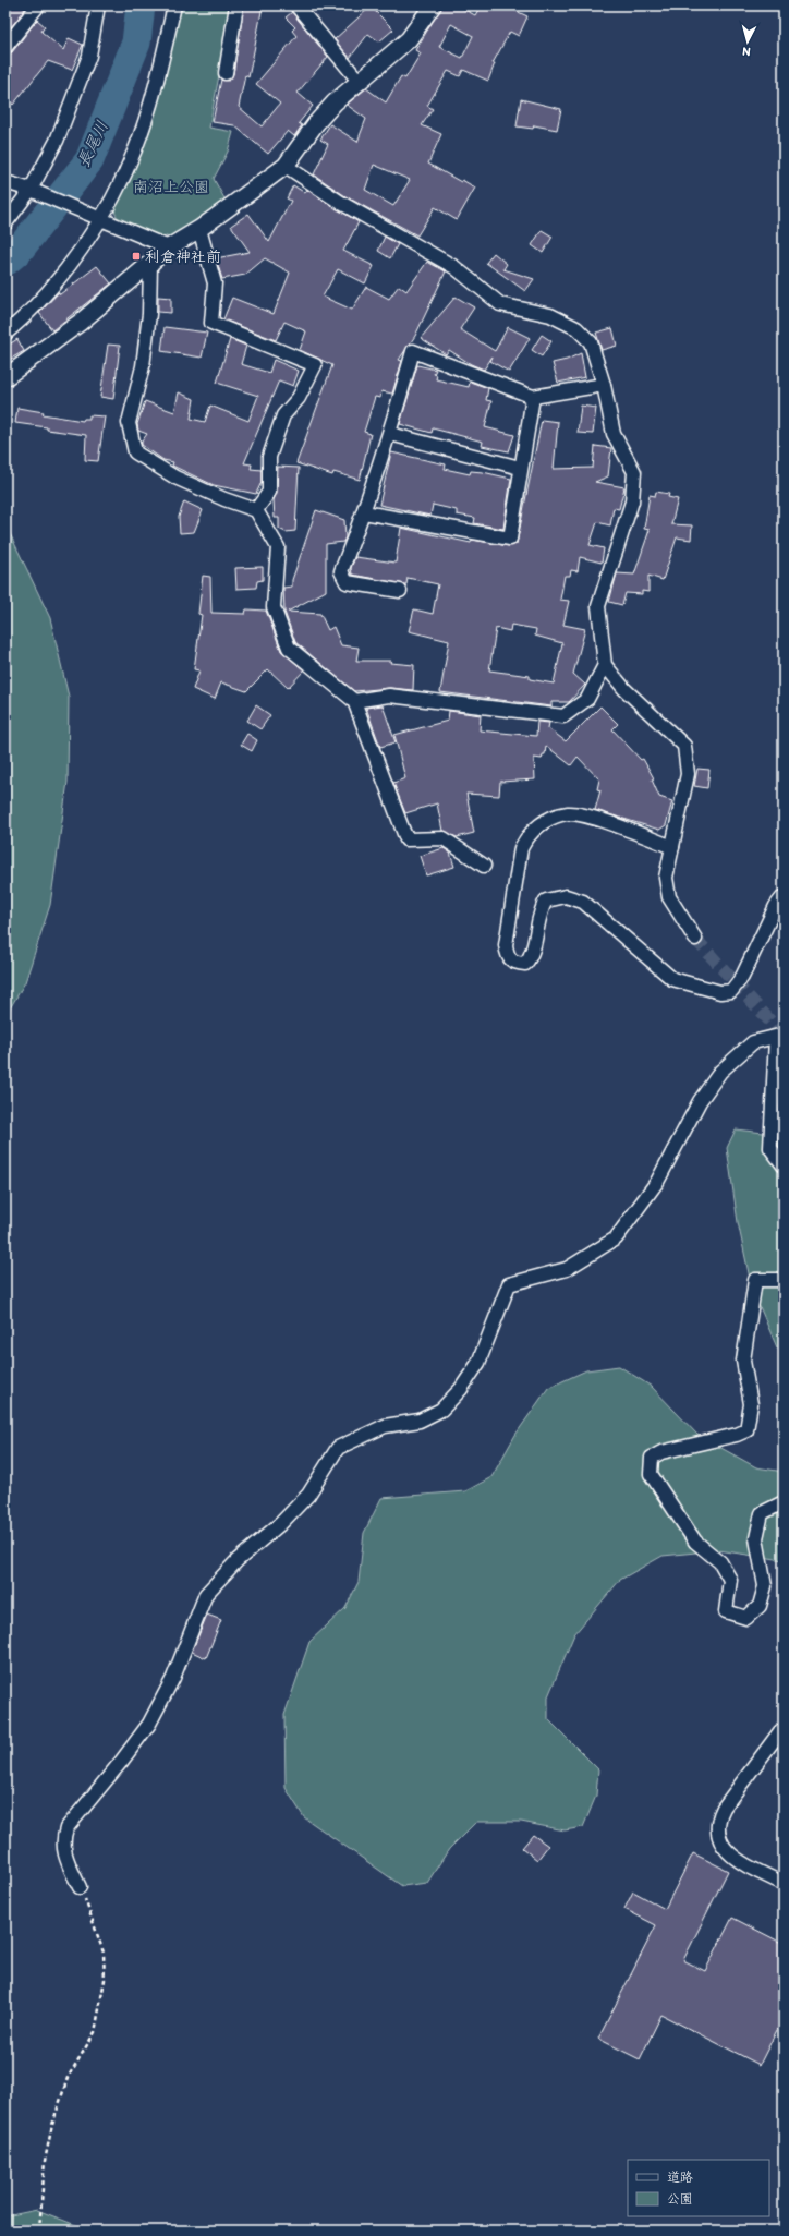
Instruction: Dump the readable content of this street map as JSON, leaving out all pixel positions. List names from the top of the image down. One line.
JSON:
{"water":["長尾川"],"parks":["南沼上公園"],"places":{"transit":["利倉神社前"]},"legend":["道路","公園"],"north":"bottom"}
